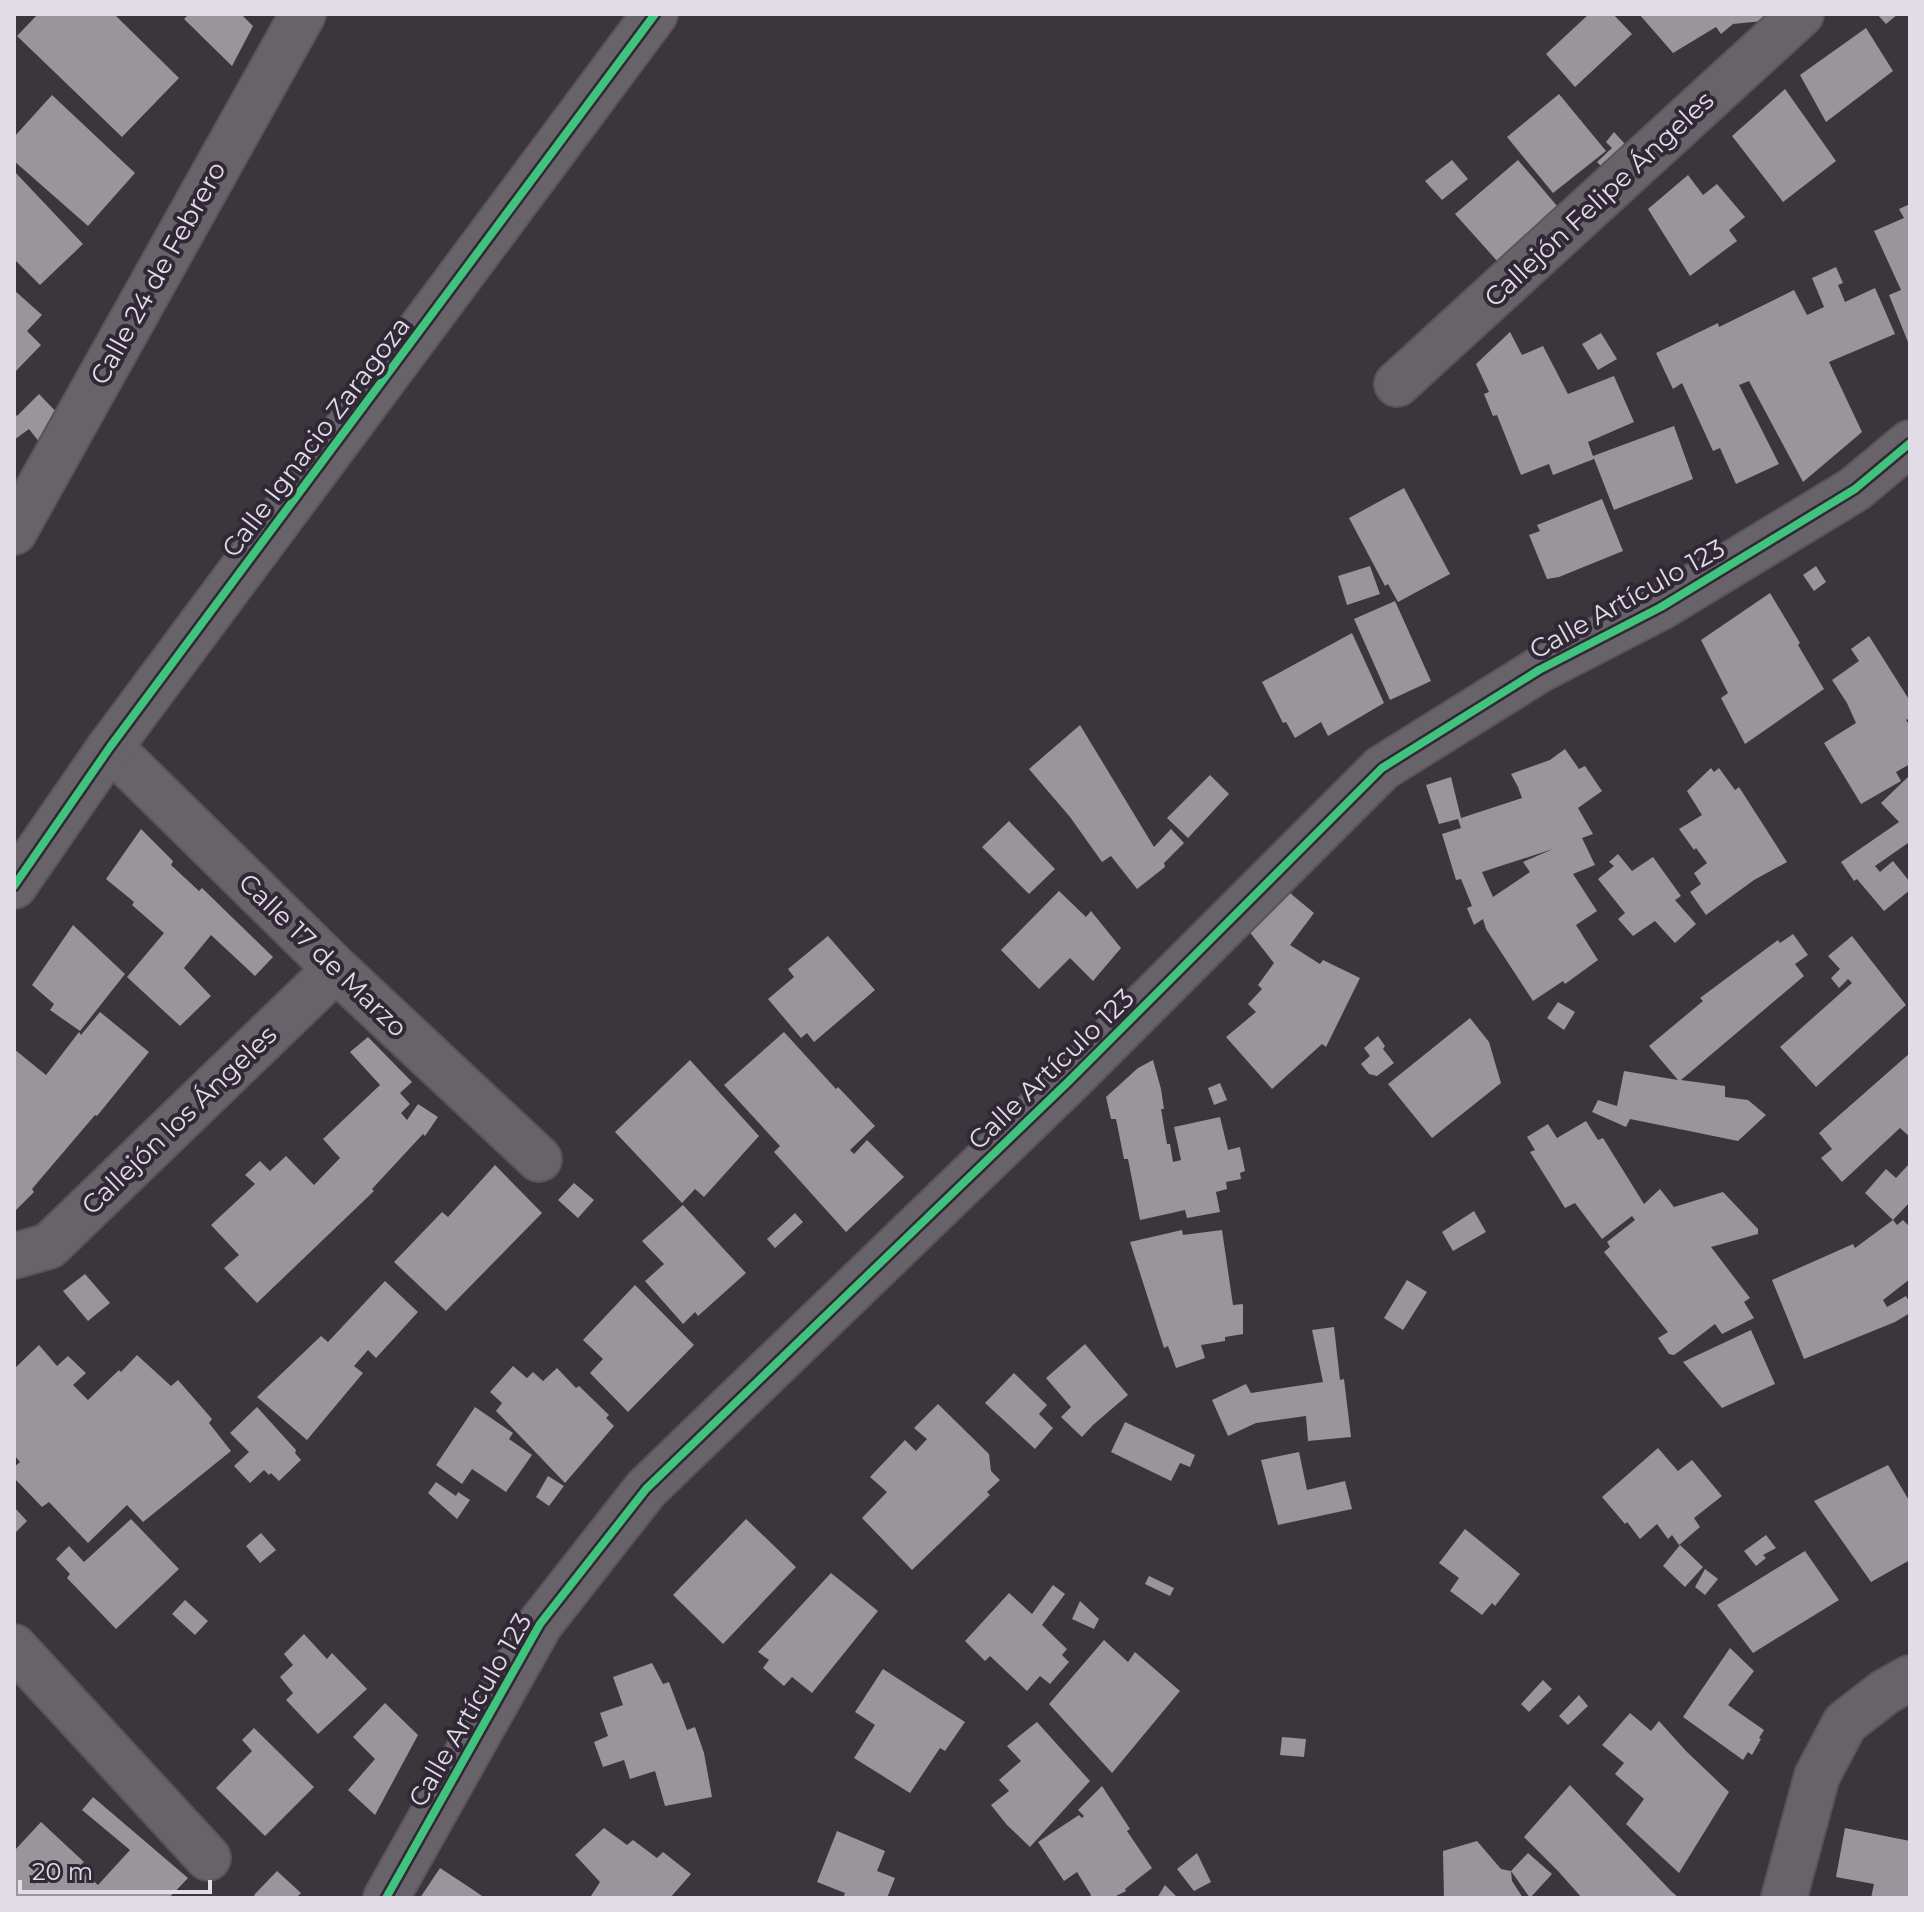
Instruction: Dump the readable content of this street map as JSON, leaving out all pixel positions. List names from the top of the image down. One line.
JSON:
{"streets":{"street":["Callejón Felipe Ángeles","Calle 24 de Febrero","Calle Ignacio Zaragoza","Calle Artículo 123","Calle 17 de Marzo","Callejón los Ángeles"]},"crossings":[["Calle Ignacio Zaragoza","Calle 17 de Marzo"],["Calle 17 de Marzo","Callejón los Ángeles"]],"scale_bar":"20 m"}
